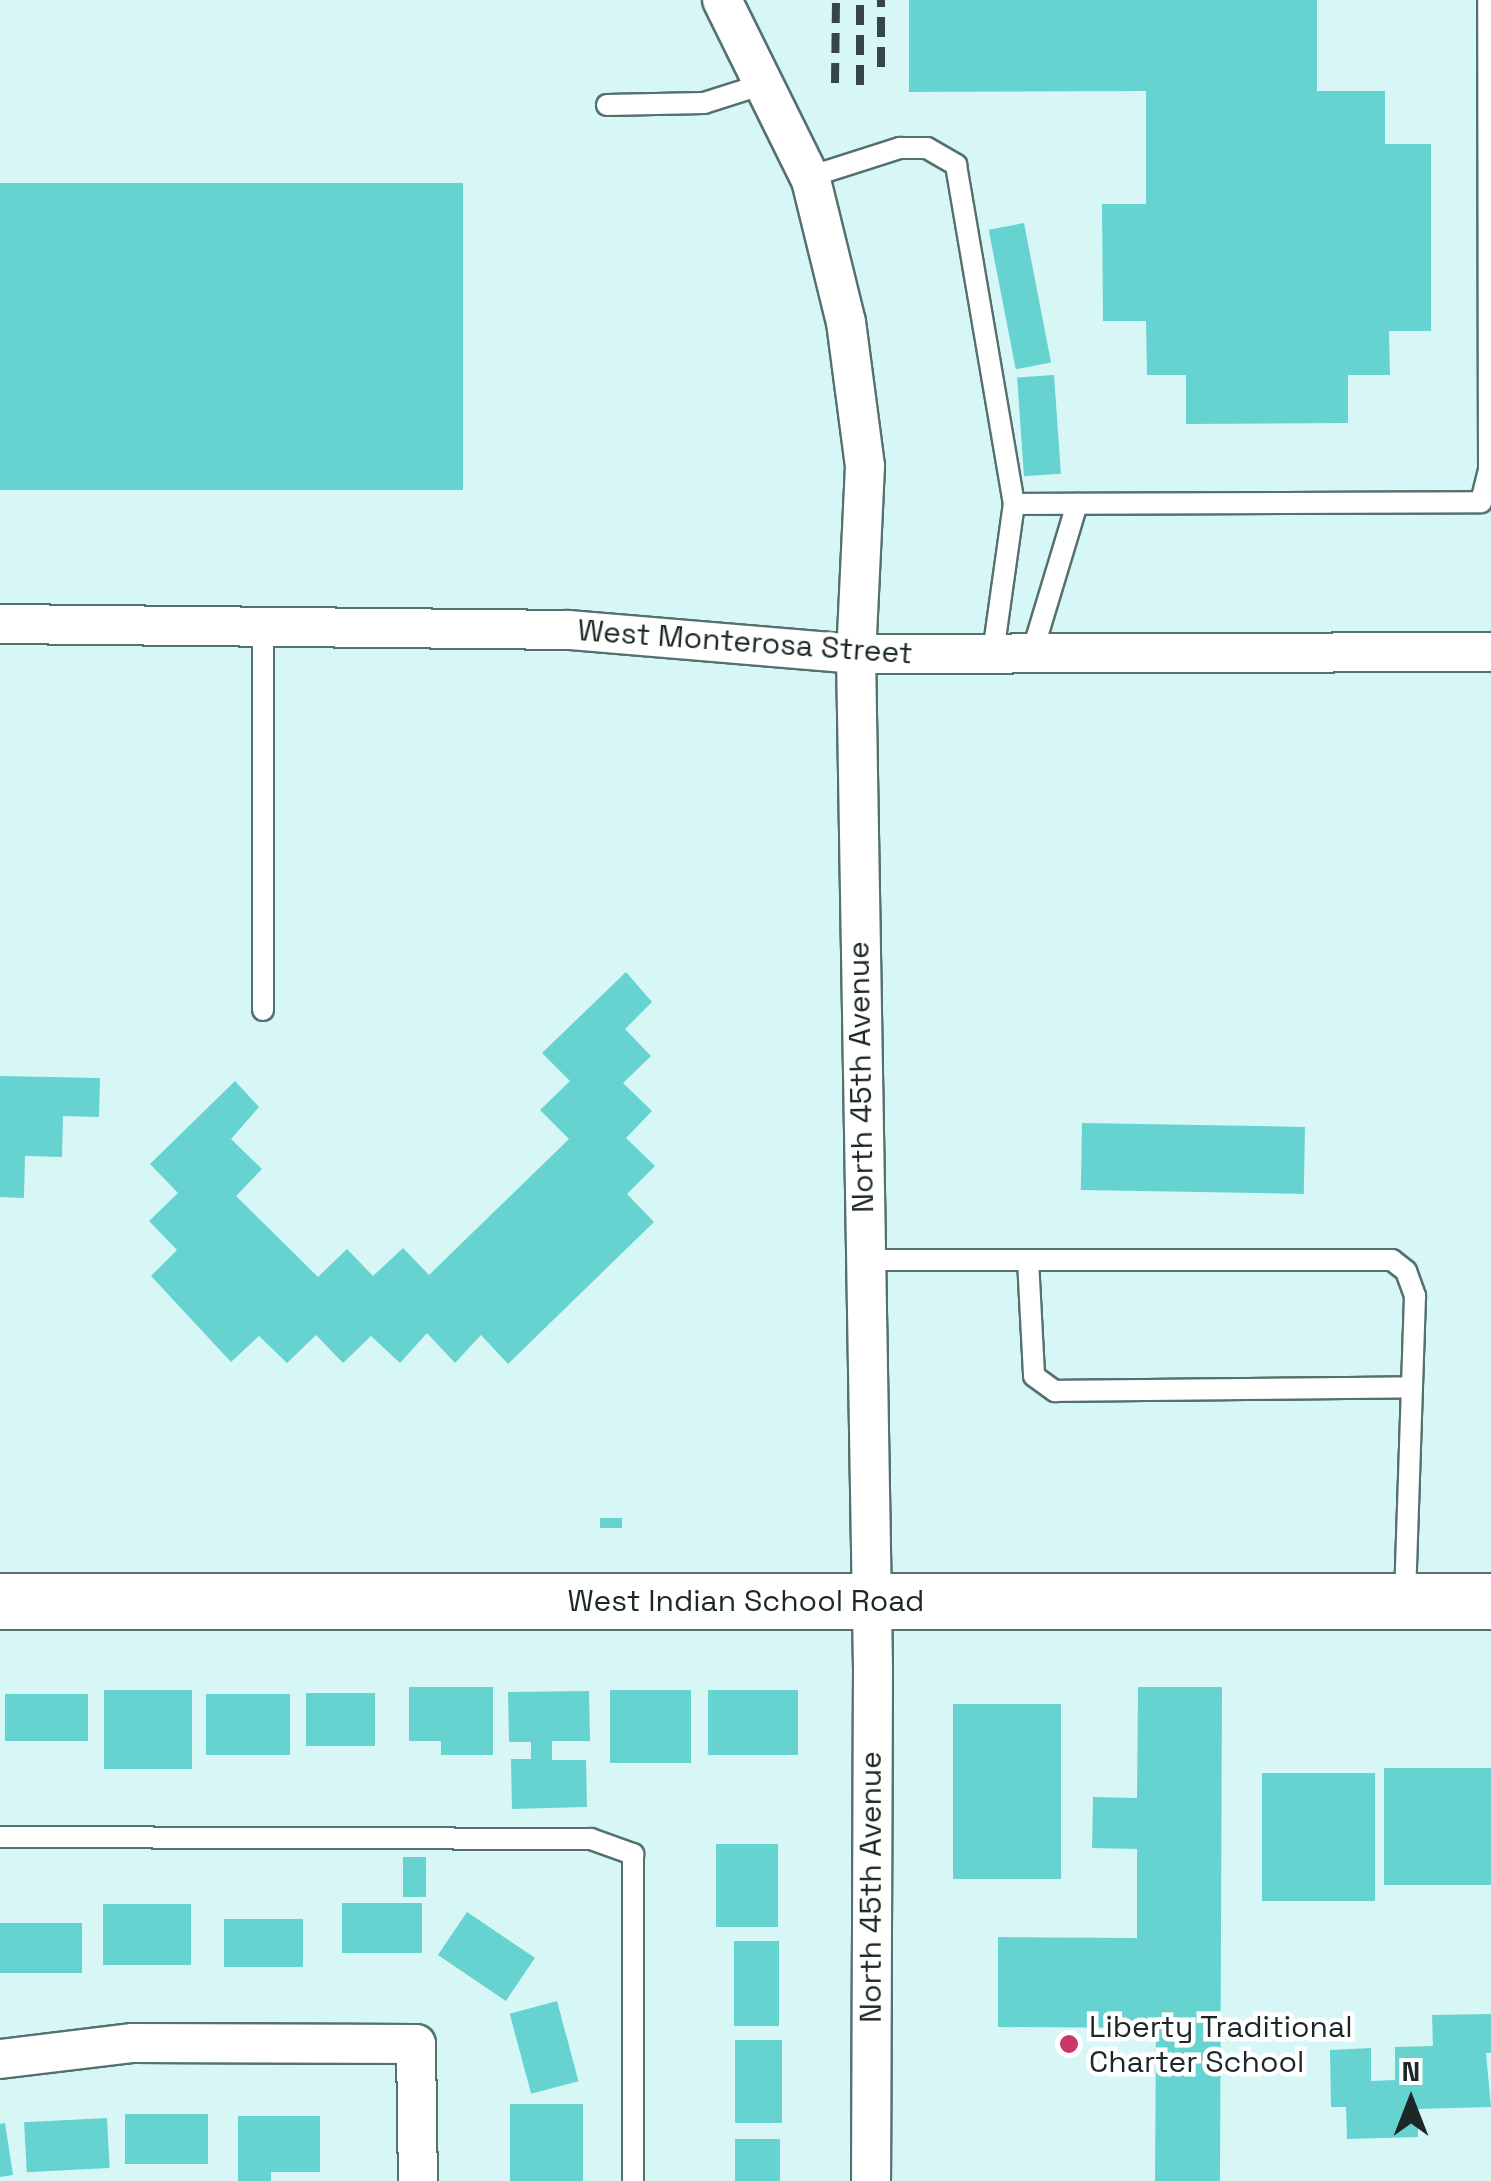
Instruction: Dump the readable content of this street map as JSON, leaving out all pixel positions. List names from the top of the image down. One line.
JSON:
{"streets":{"main road":["West Indian School Road"],"street":["West Monterosa Street","North 45th Avenue"]},"crossings":[["West Monterosa Street","North 45th Avenue"],["North 45th Avenue","West Indian School Road"]],"places":["Liberty Traditional Charter School"],"north":"top"}
